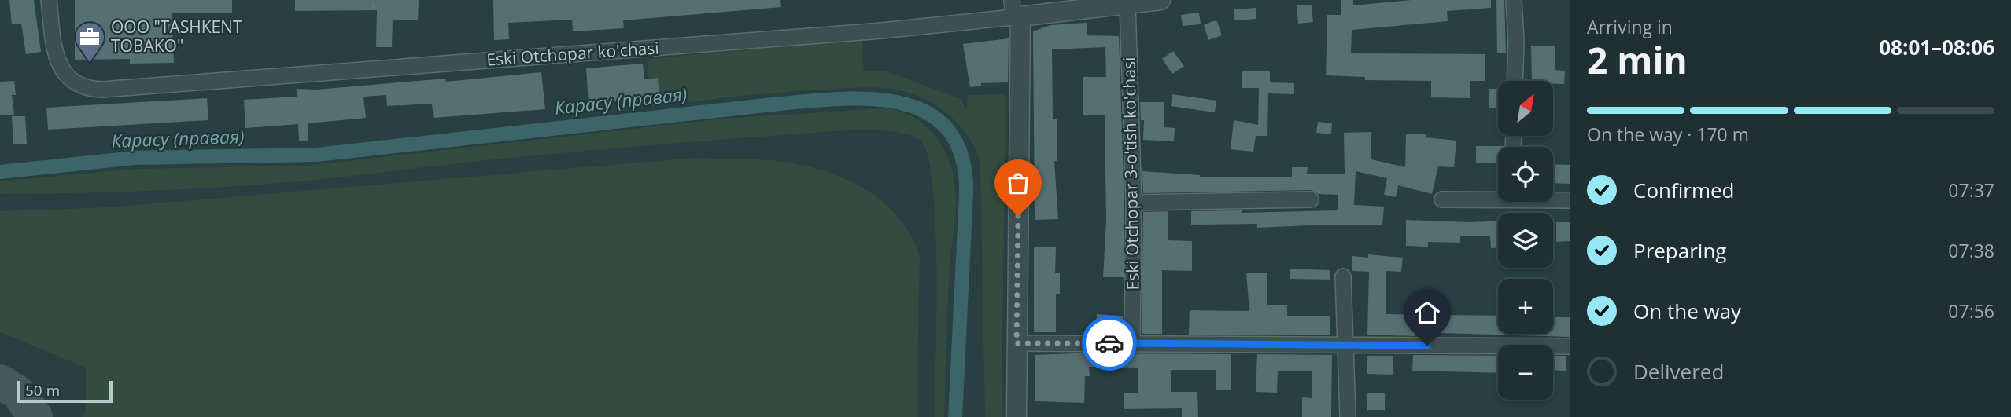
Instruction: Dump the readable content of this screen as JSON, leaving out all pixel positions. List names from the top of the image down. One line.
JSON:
{"streets":{"street":["Eski Otchopar ko'chasi","Eski Otchopar 3-o'tish ko'chasi"]},"crossings":[["Eski Otchopar ko'chasi","Eski Otchopar 3-o'tish ko'chasi"]],"water":["Карасу (правая)"],"places":{"office":["OOO \"TASHKENT TOBAKO\""]},"scale_bar":"50 m","north":"top right","page":{"heading":["2 min","Arriving in","08:01–08:06"],"map_buttons":["+","−"],"bar":"On the way · 170 m","list":[["Confirmed","07:37"],["Preparing","07:38"],["On the way","07:56"],"Delivered"],"scale":"50 m"}}
